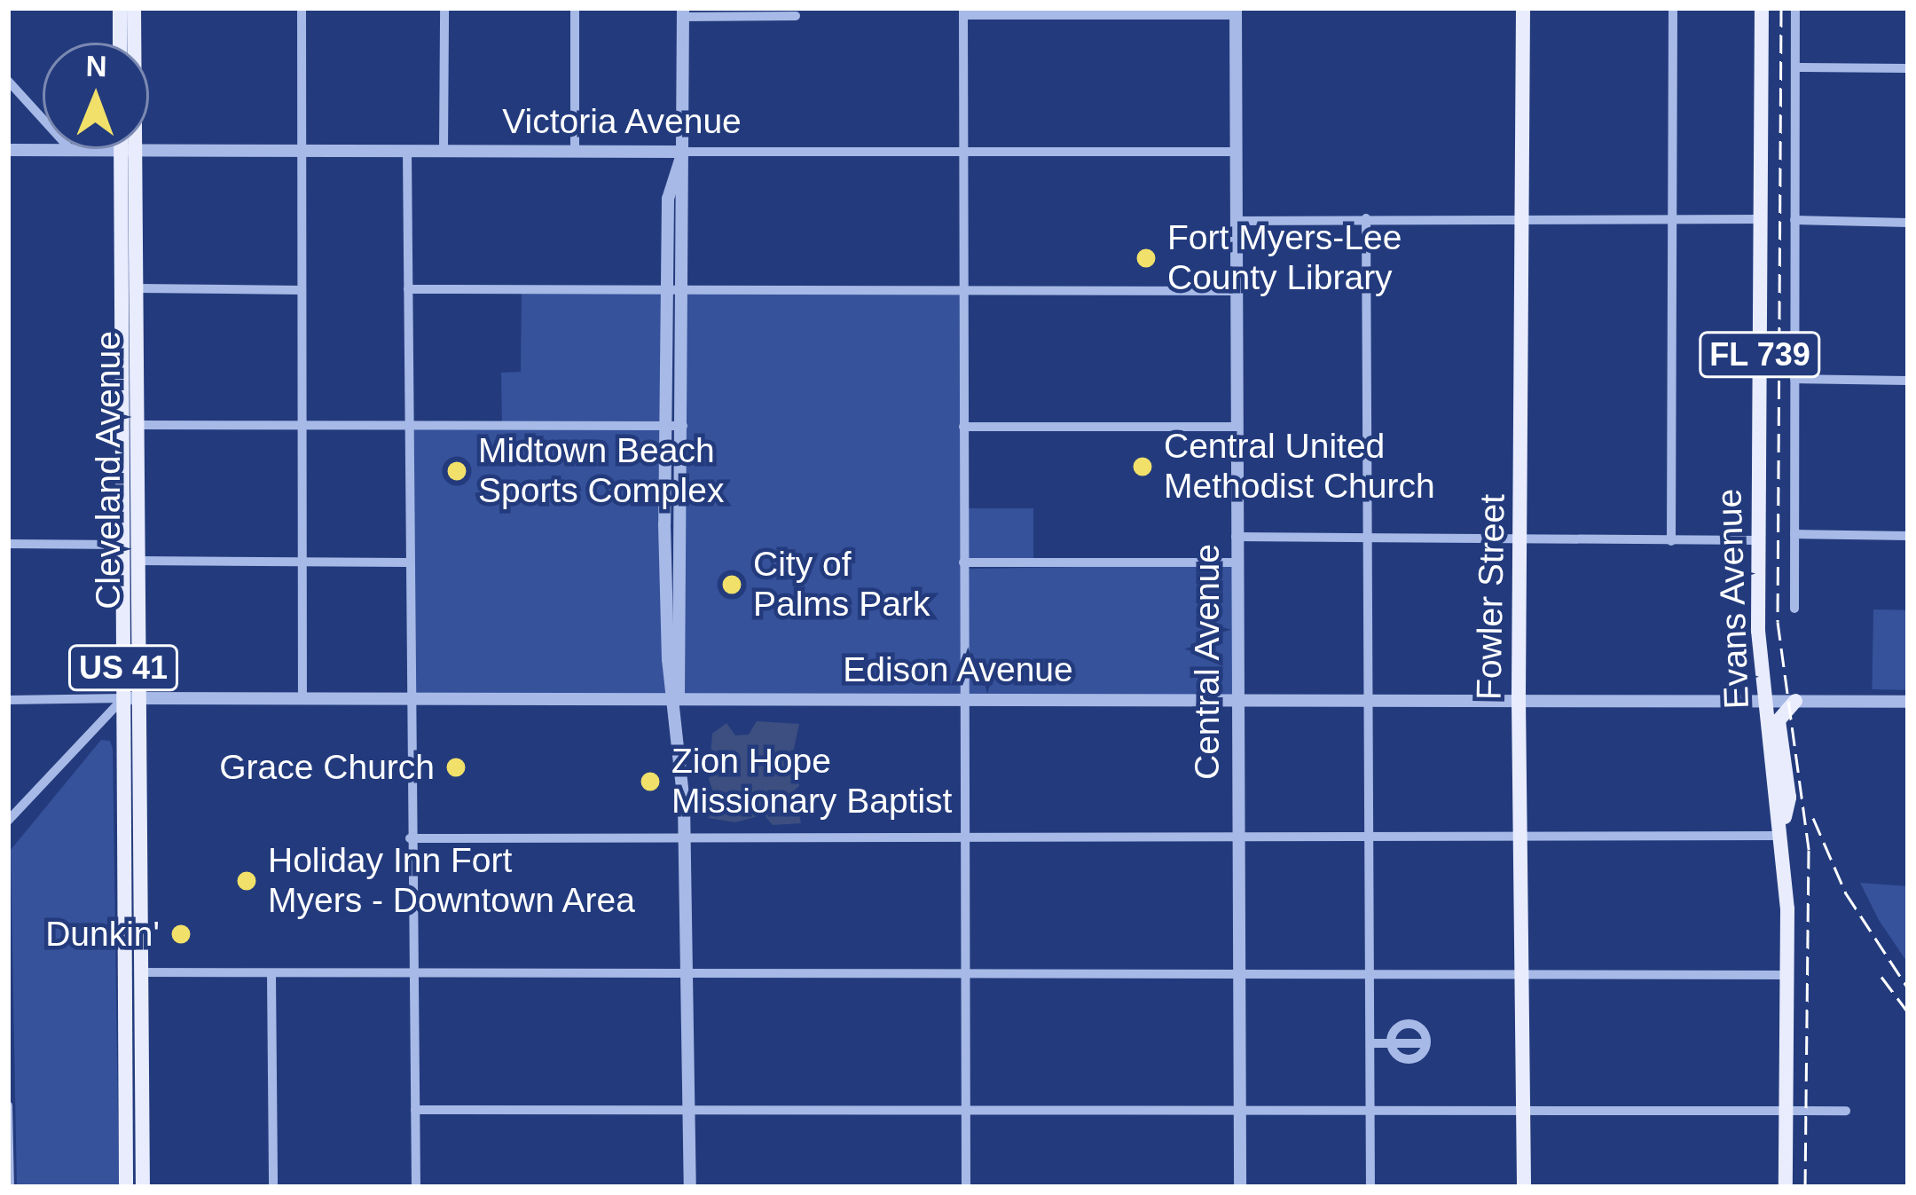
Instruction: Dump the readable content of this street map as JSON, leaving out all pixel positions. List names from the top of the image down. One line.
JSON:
{"streets":{"main road":["FL 739","Cleveland Avenue","Fowler Street","Evans Avenue","US 41"],"street":["Victoria Avenue","Central Avenue","Edison Avenue"]},"crossings":[["Victoria Avenue","Cleveland Avenue"],["Victoria Avenue","Central Avenue"],["Cleveland Avenue","Edison Avenue"],["Fowler Street","Edison Avenue"],["Evans Avenue","Edison Avenue"],["Central Avenue","Edison Avenue"]],"places":["Fort Myers-Lee County Library","Central United Methodist Church","Midtown Beach Sports Complex","City of Palms Park","Grace Church","Zion Hope Missionary Baptist","Holiday Inn Fort Myers - Downtown Area","Dunkin'"],"north":"top"}
